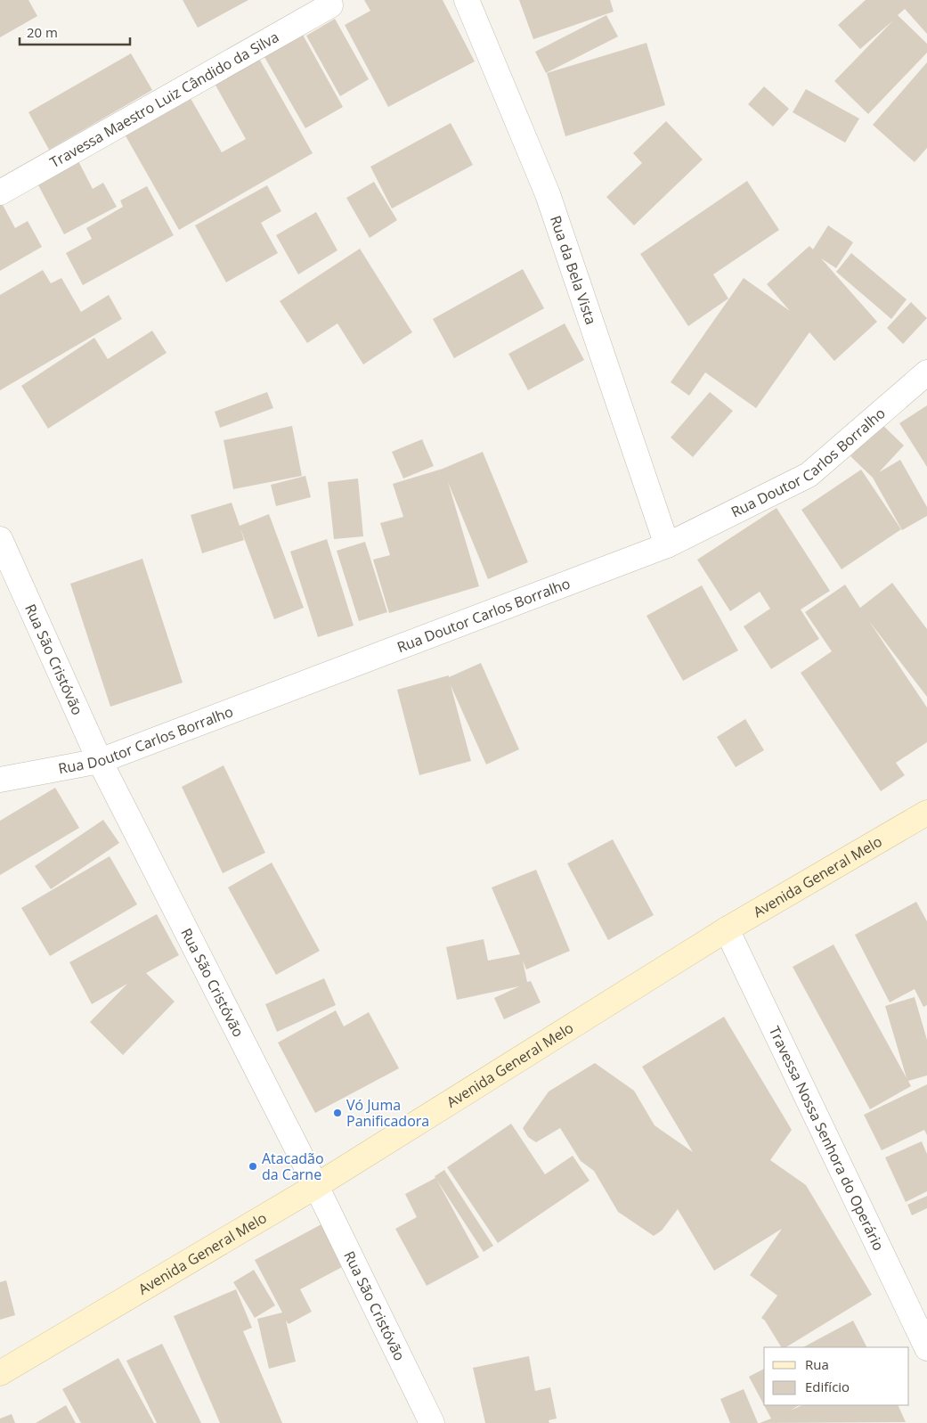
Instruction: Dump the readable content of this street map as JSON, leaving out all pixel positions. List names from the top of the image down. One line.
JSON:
{"streets":{"main road":["Avenida General Melo"],"street":["Travessa Maestro Luiz Cândido da Silva","Rua da Bela Vista","Rua Doutor Carlos Borralho","Rua São Cristóvão","Travessa Nossa Senhora do Operário"]},"crossings":[["Rua da Bela Vista","Rua Doutor Carlos Borralho"],["Rua Doutor Carlos Borralho","Rua São Cristóvão"],["Rua São Cristóvão","Avenida General Melo"],["Avenida General Melo","Travessa Nossa Senhora do Operário"]],"places":["Vó Juma Panificadora","Atacadão da Carne"],"legend":["Rua","Edifício"],"scale_bar":"20 m"}
